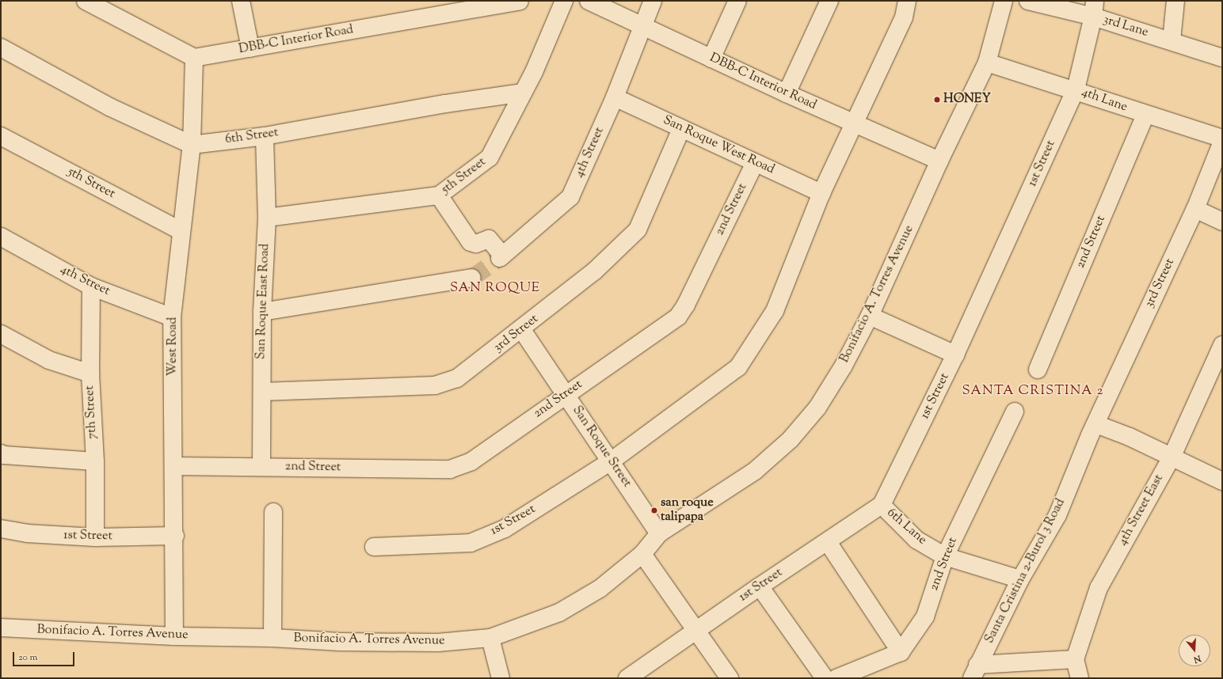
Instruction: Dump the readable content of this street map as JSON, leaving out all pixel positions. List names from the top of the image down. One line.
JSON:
{"streets":{"street":["3rd Lane","DBB-C Interior Road","4th Lane","6th Street","San Roque West Road","4th Street","1st Street","5th Street","2nd Street","3rd Street","Bonifacio A. Torres Avenue","San Roque East Road","West Road","7th Street","San Roque Street","4th Street East","6th Lane","Santa Cristina 2-Burol 3 Road"]},"crossings":[["3rd Lane","1st Street"],["DBB-C Interior Road","4th Street"],["DBB-C Interior Road","1st Street"],["DBB-C Interior Road","Bonifacio A. Torres Avenue"],["DBB-C Interior Road","West Road"],["4th Lane","1st Street"],["4th Lane","2nd Street"],["4th Lane","Bonifacio A. Torres Avenue"],["6th Street","5th Street"],["6th Street","San Roque East Road"],["6th Street","West Road"],["San Roque West Road","4th Street"],["San Roque West Road","1st Street"],["San Roque West Road","2nd Street"],["San Roque West Road","3rd Street"],["4th Street","5th Street"],["4th Street","West Road"],["4th Street","7th Street"],["1st Street","West Road"],["1st Street","7th Street"],["1st Street","San Roque Street"],["1st Street","6th Lane"],["5th Street","San Roque East Road"],["5th Street","West Road"],["2nd Street","San Roque East Road"],["2nd Street","West Road"],["2nd Street","San Roque Street"],["2nd Street","6th Lane"],["3rd Street","San Roque East Road"],["3rd Street","San Roque Street"],["3rd Street","Santa Cristina 2-Burol 3 Road"],["Bonifacio A. Torres Avenue","West Road"],["Bonifacio A. Torres Avenue","San Roque Street"],["6th Lane","Santa Cristina 2-Burol 3 Road"]],"districts":["SAN ROQUE","SANTA CRISTINA 2"],"places":["HONEY","san roque talipapa"],"scale_bar":"20 m","north":"bottom"}
